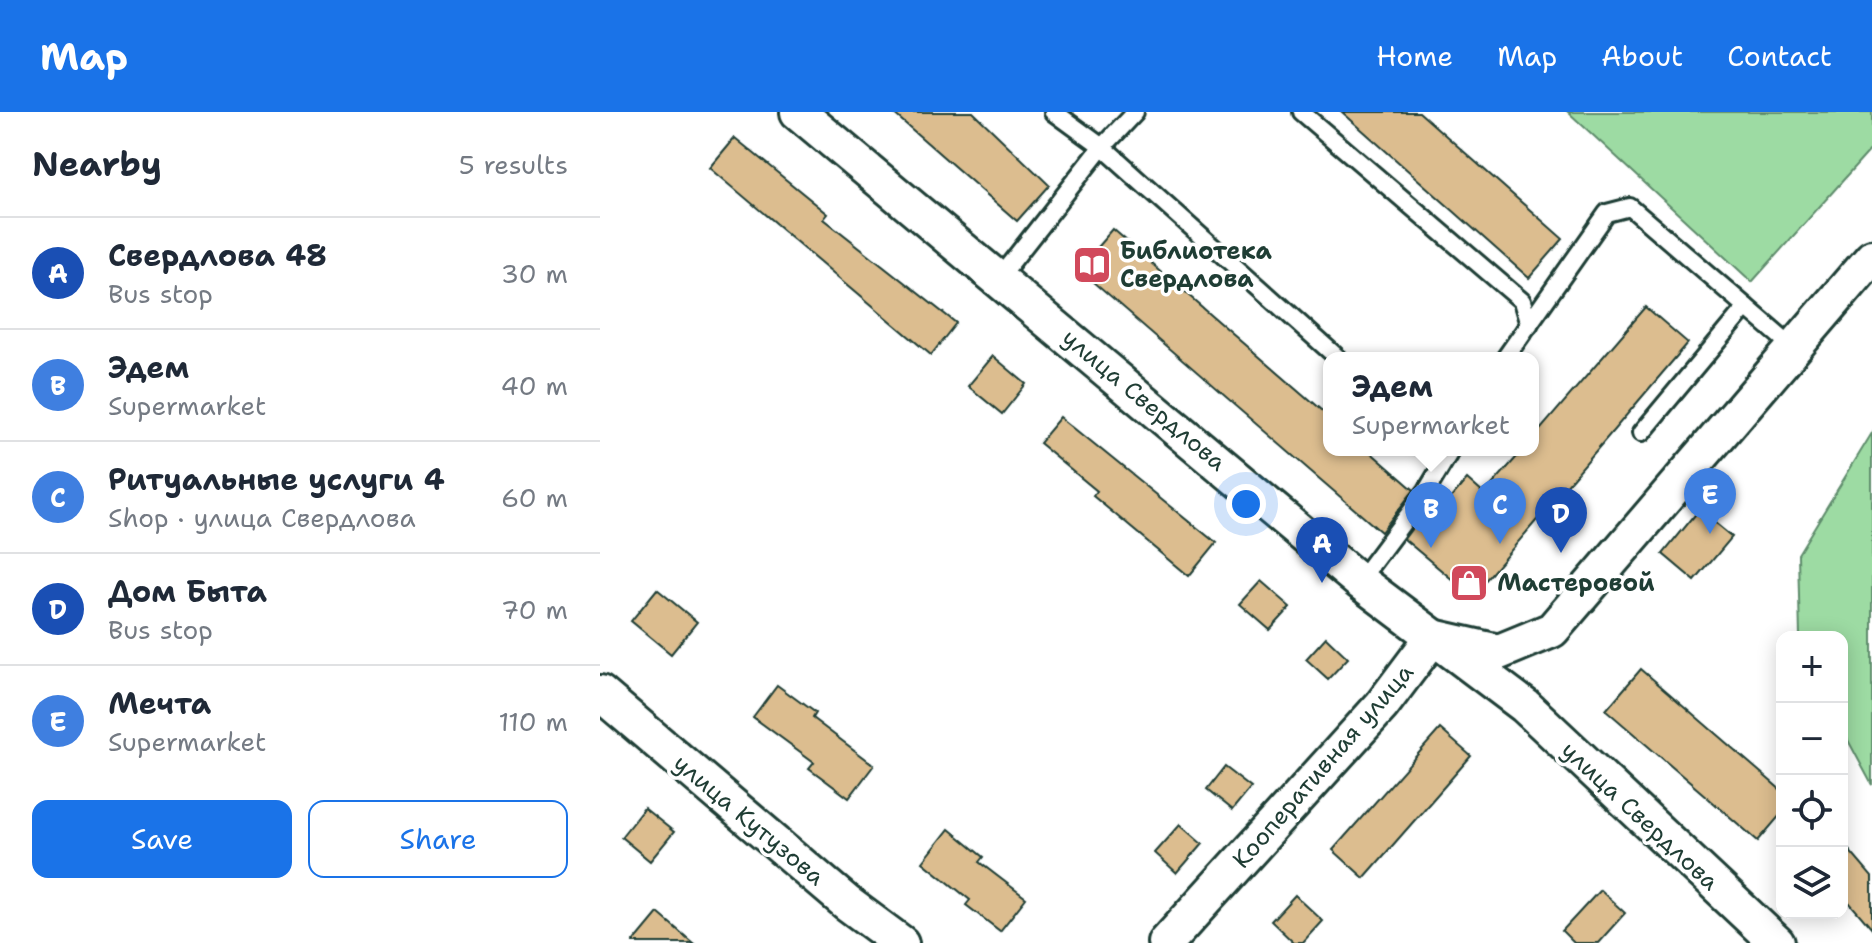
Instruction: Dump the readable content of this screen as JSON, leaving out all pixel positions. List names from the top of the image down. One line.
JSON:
{"streets":{"street":["улица Свердлова","Кооперативная улица","улица Кутузова"]},"crossings":[["улица Свердлова","Кооперативная улица"]],"places":{"library":["Библиотека Свердлова"],"shop":["Мастеровой"]},"page":{"header":"Map","nav":["Home","Map","About","Contact"],"heading":["Nearby","5 results"],"list":[{"mark":"A","name":"Свердлова 48","note":"Bus stop","value":"30 m"},{"mark":"B","name":"Эдем","note":"Supermarket","value":"40 m"},{"mark":"C","name":"Ритуальные услуги 4","note":"Shop · улица Свердлова","value":"60 m"},{"mark":"D","name":"Дом Быта","note":"Bus stop","value":"70 m"},{"mark":"E","name":"Мечта","note":"Supermarket","value":"110 m"}],"popup":["Эдем","Supermarket"],"pins":["E","C","B","D","A"],"map_buttons":["+","−"],"buttons":["Save","Share"]}}
